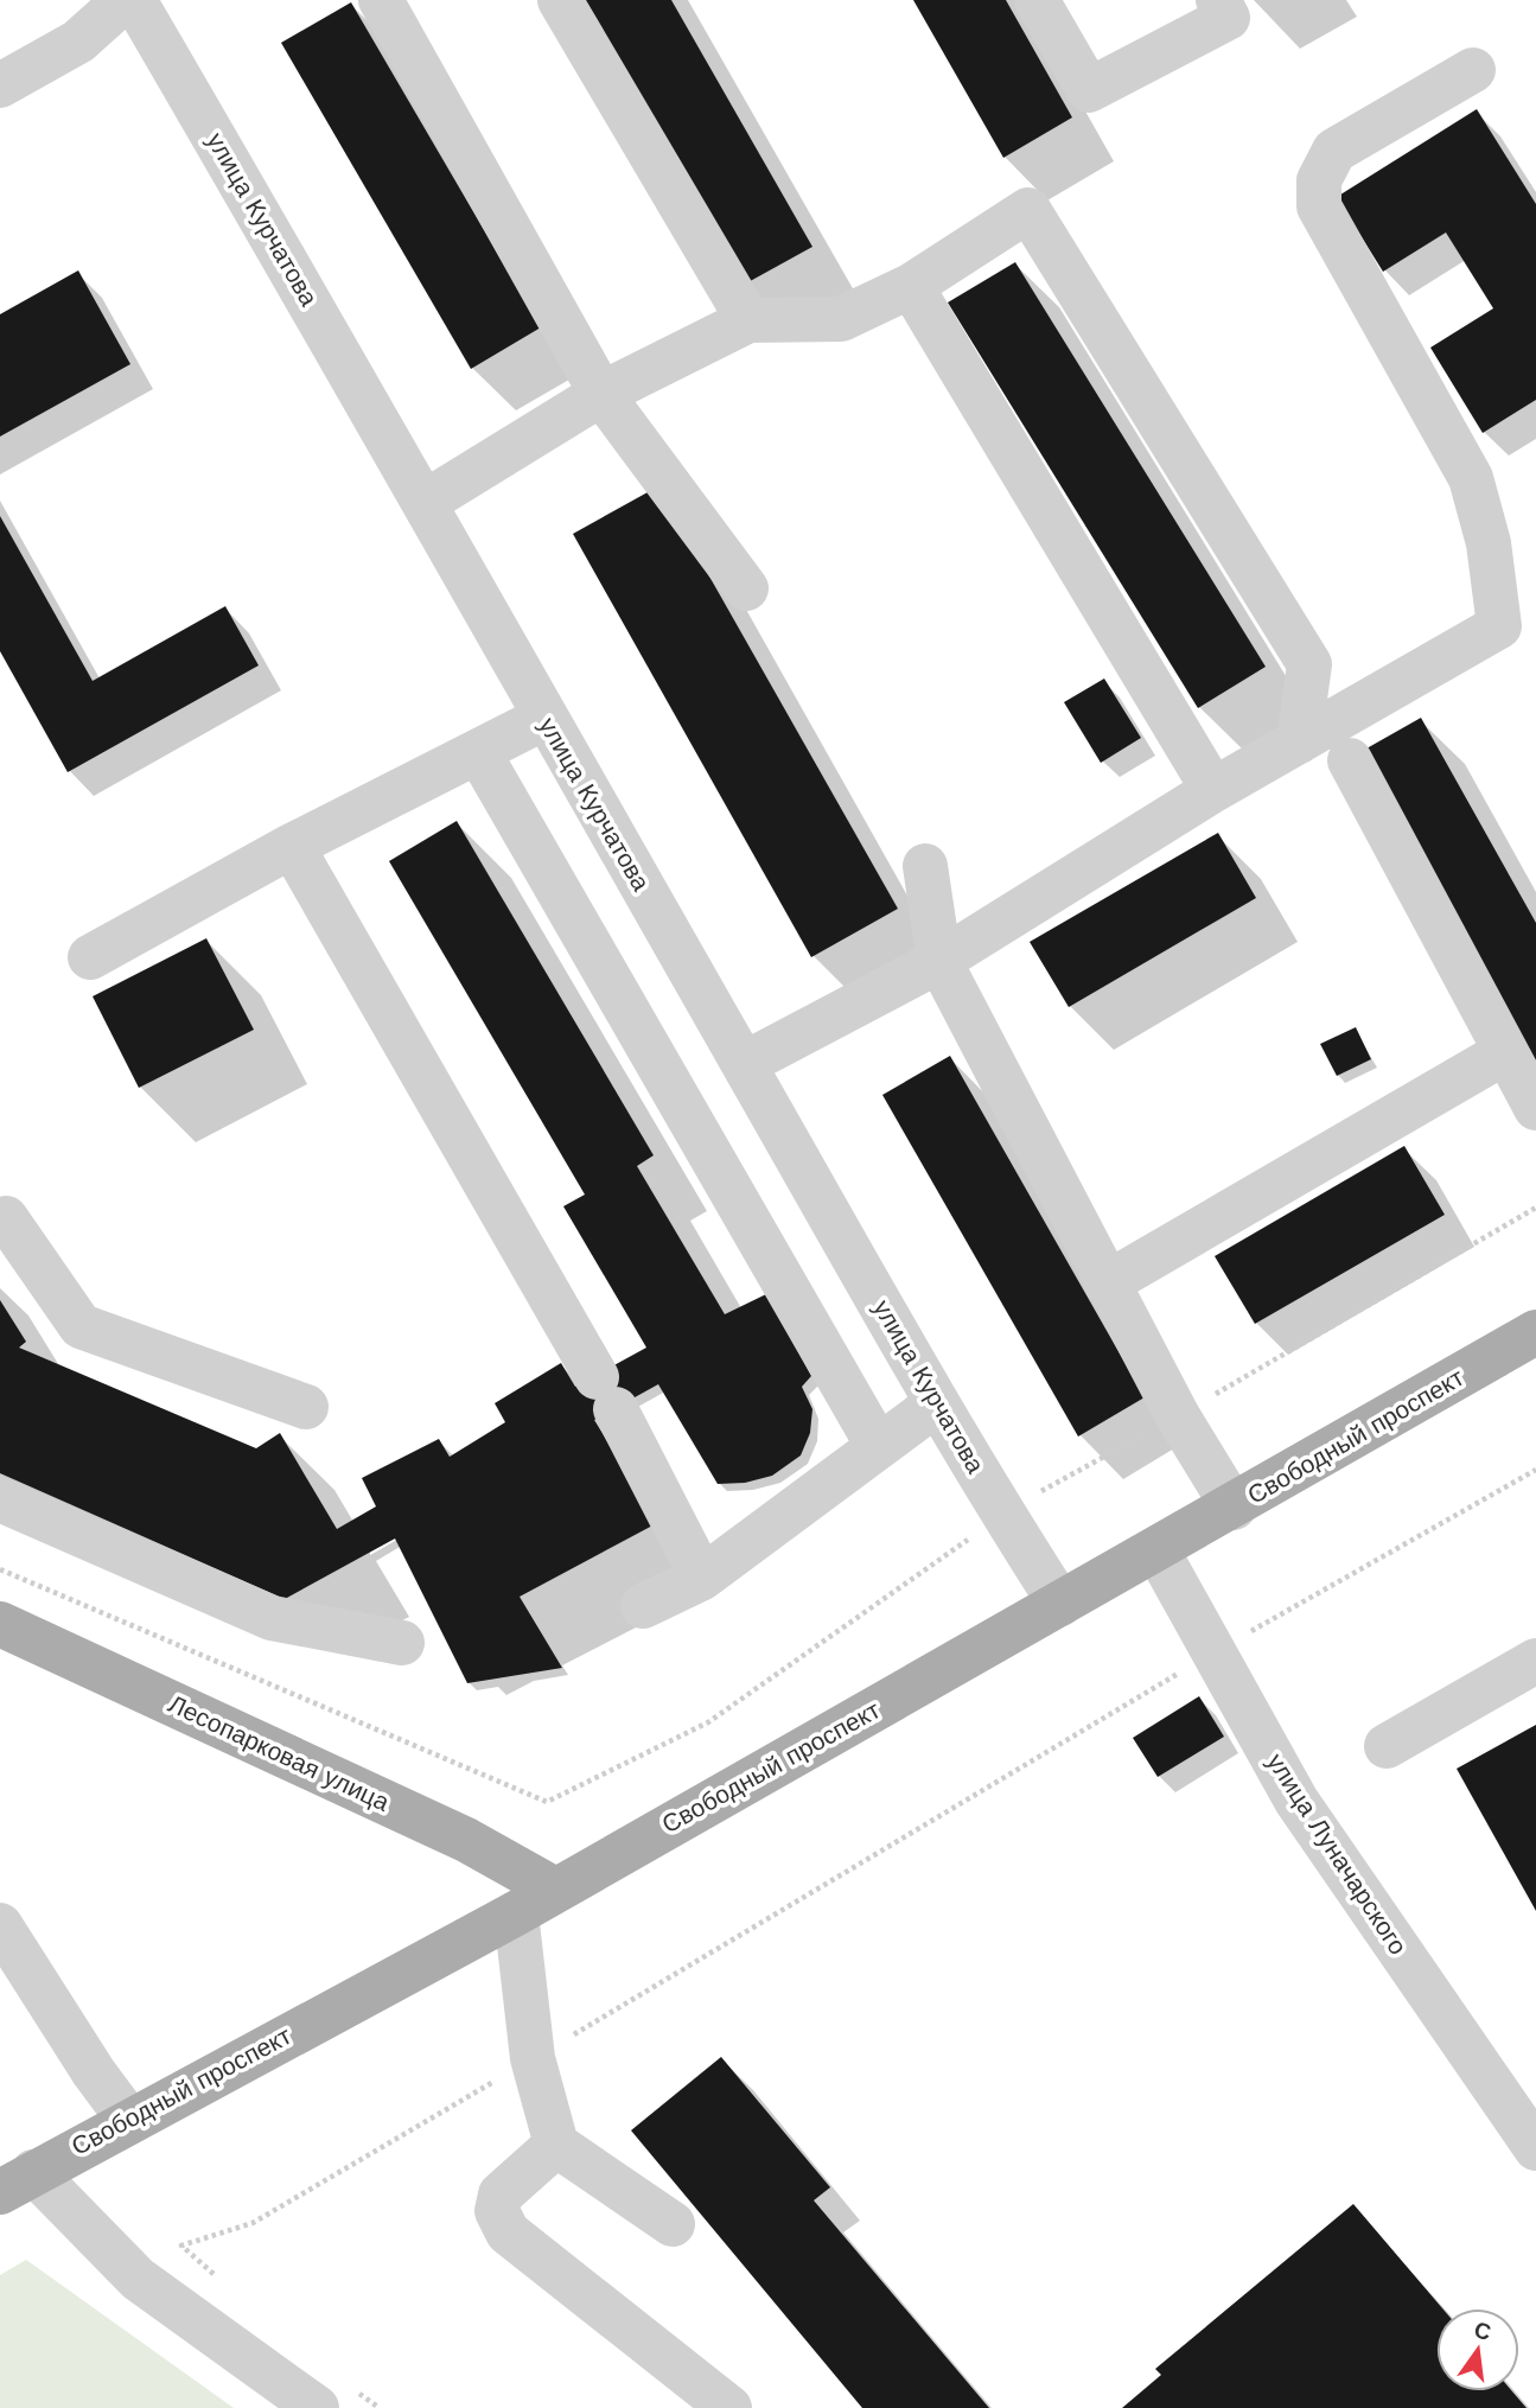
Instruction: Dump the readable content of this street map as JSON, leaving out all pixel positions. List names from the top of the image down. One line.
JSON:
{"streets":{"main road":["Свободный проспект","Лесопарковая улица"],"street":["улица Курчатова","улица Луначарского"]},"crossings":[["улица Курчатова","Свободный проспект"],["Свободный проспект","Лесопарковая улица"],["Свободный проспект","улица Луначарского"]],"north":"top"}
